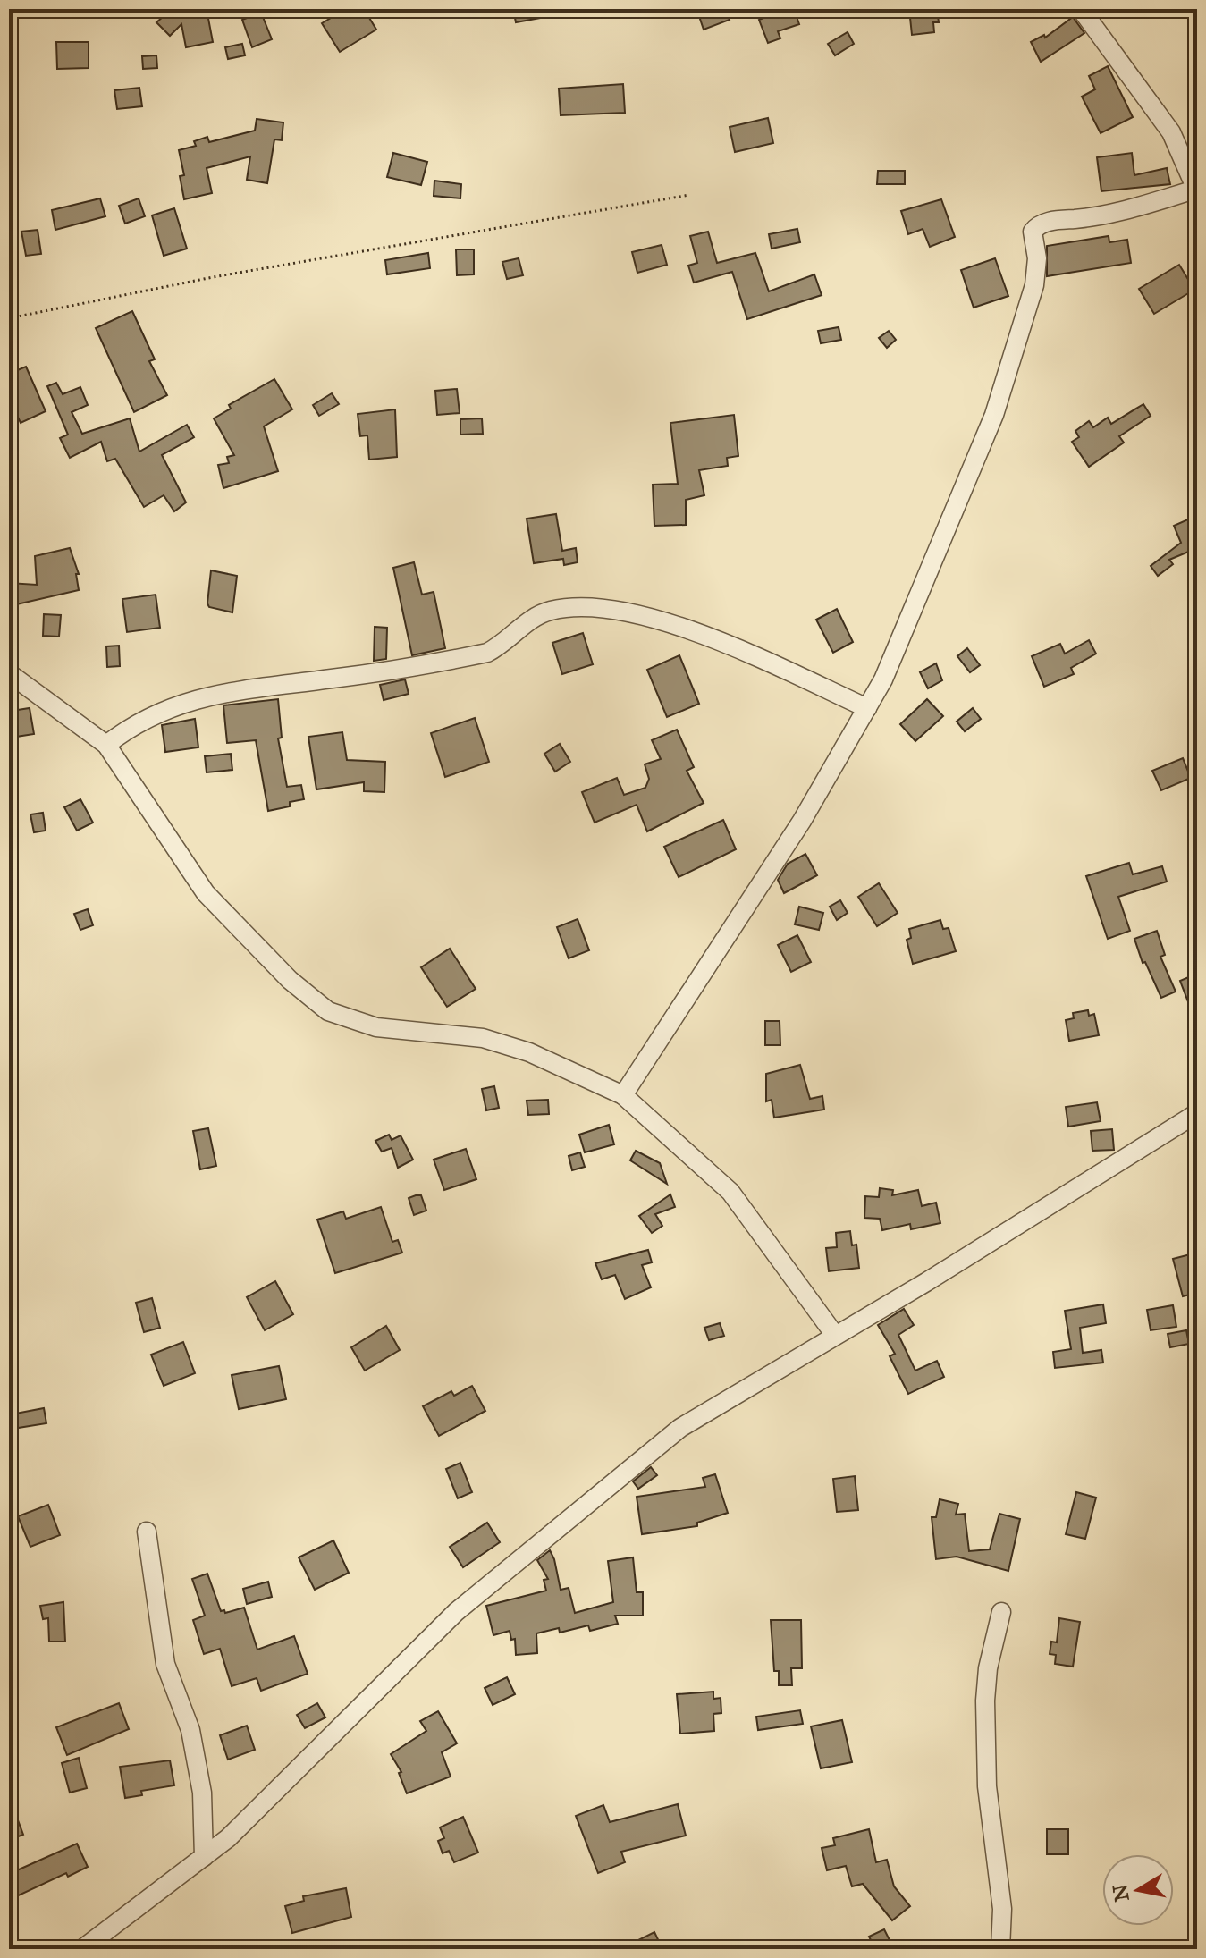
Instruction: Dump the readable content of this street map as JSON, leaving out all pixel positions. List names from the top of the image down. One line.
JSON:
{"north":"left"}
